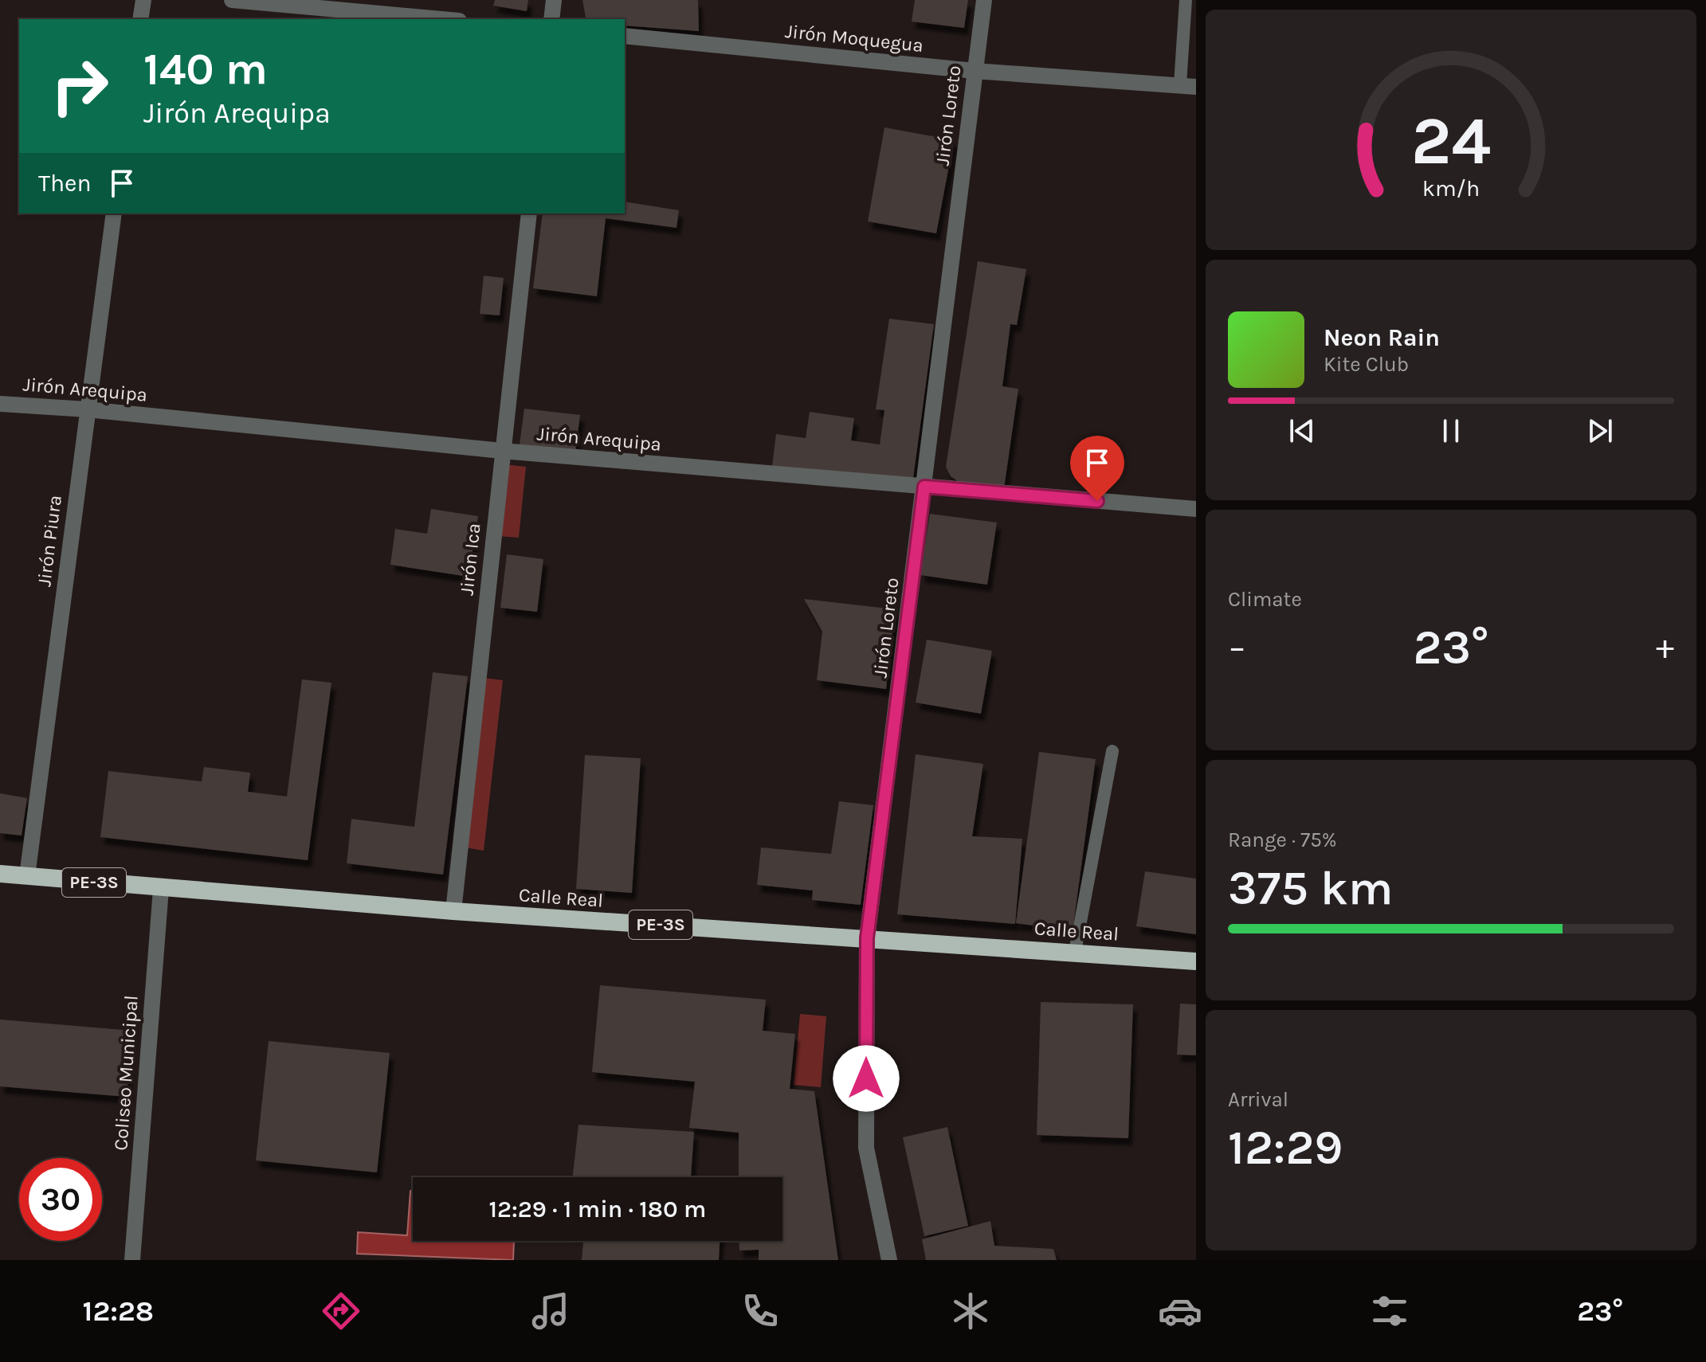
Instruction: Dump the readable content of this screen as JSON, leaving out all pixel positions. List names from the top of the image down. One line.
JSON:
{"streets":{"highway":["PE-3S","Calle Real"],"street":["Jirón Moquegua","Jirón Loreto","Jirón Arequipa","Jirón Piura","Jirón Ica","Coliseo Municipal"]},"crossings":[["Jirón Moquegua","Jirón Loreto"],["Jirón Loreto","Jirón Arequipa"],["Jirón Loreto","Calle Real"],["Jirón Arequipa","Jirón Piura"],["Jirón Arequipa","Jirón Ica"],["Jirón Piura","Calle Real"],["Jirón Ica","Calle Real"],["Calle Real","Coliseo Municipal"]],"page":{"turn":["140 m","Jirón Arequipa"],"then":"Then","song":["Neon Rain","Kite Club"],"tile":["Climate",["Range · 75%","375 km"],["Arrival","12:29"]],"heat":["−","23°","+"],"limit":"30","trip":"12:29 · 1 min · 180 m","tabs":["12:28","23°"],"gauge":["24","km/h"]}}
